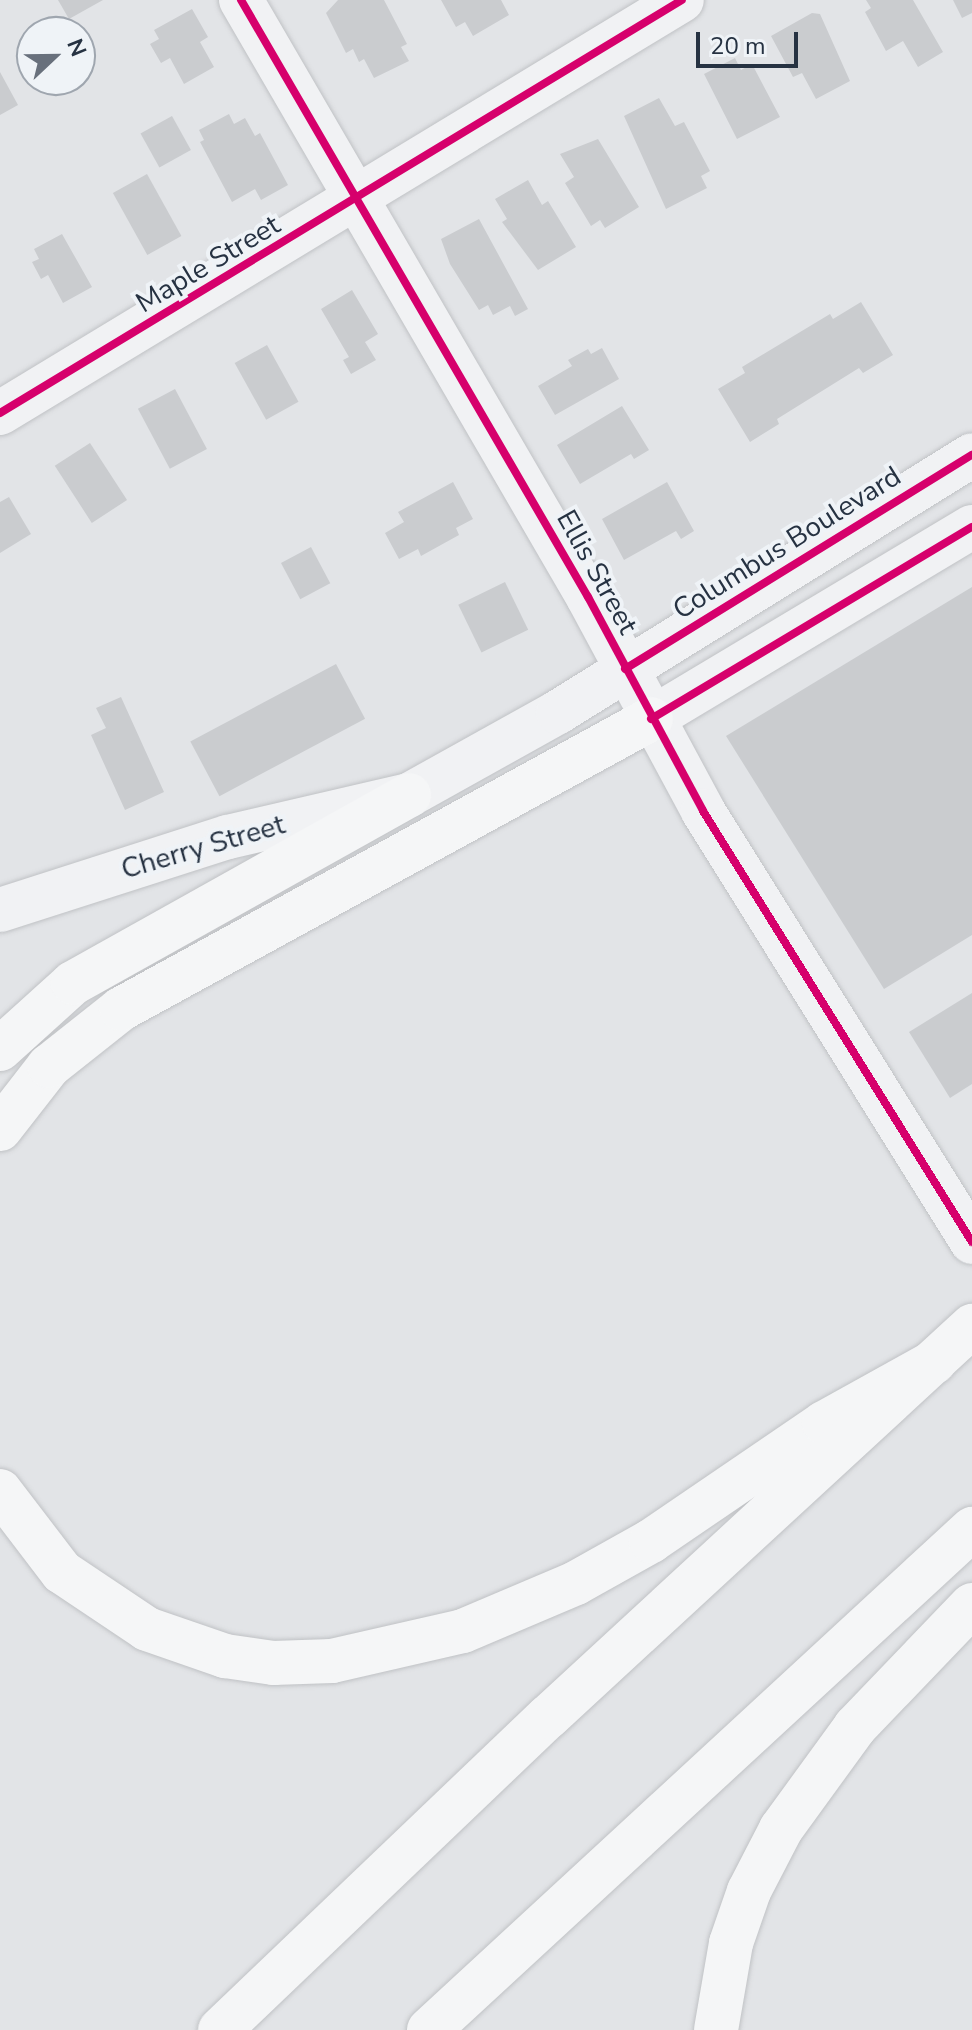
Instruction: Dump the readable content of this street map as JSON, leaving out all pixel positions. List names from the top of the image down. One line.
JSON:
{"streets":{"street":["Maple Street","Columbus Boulevard","Ellis Street","Cherry Street"]},"crossings":[["Maple Street","Ellis Street"],["Columbus Boulevard","Ellis Street"],["Columbus Boulevard","Cherry Street"]],"scale_bar":"20 m","north":"right"}
